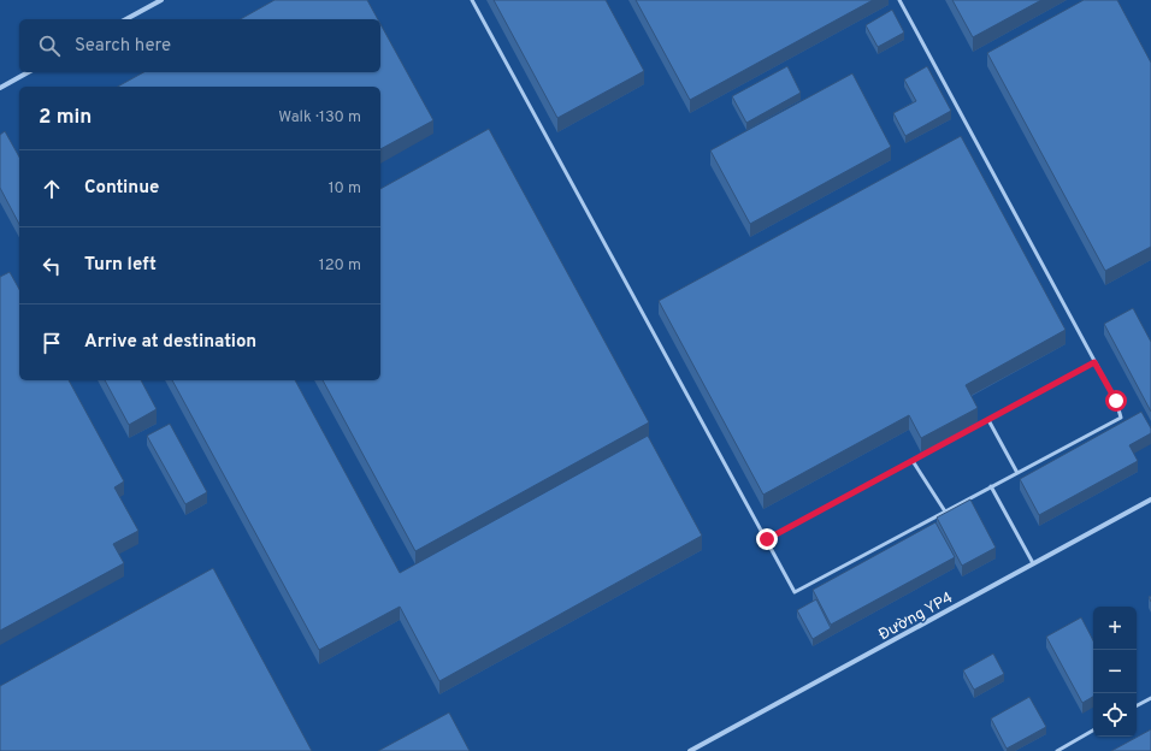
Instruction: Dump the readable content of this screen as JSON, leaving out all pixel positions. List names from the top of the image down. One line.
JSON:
{"streets":{"street":["Đường YP4"]},"page":{"search":"Search here","heading":["2 min","Walk · 130 m"],"list":[["Continue","10 m"],["Turn left","120 m"],"Arrive at destination"],"map_buttons":["+","−"]}}
